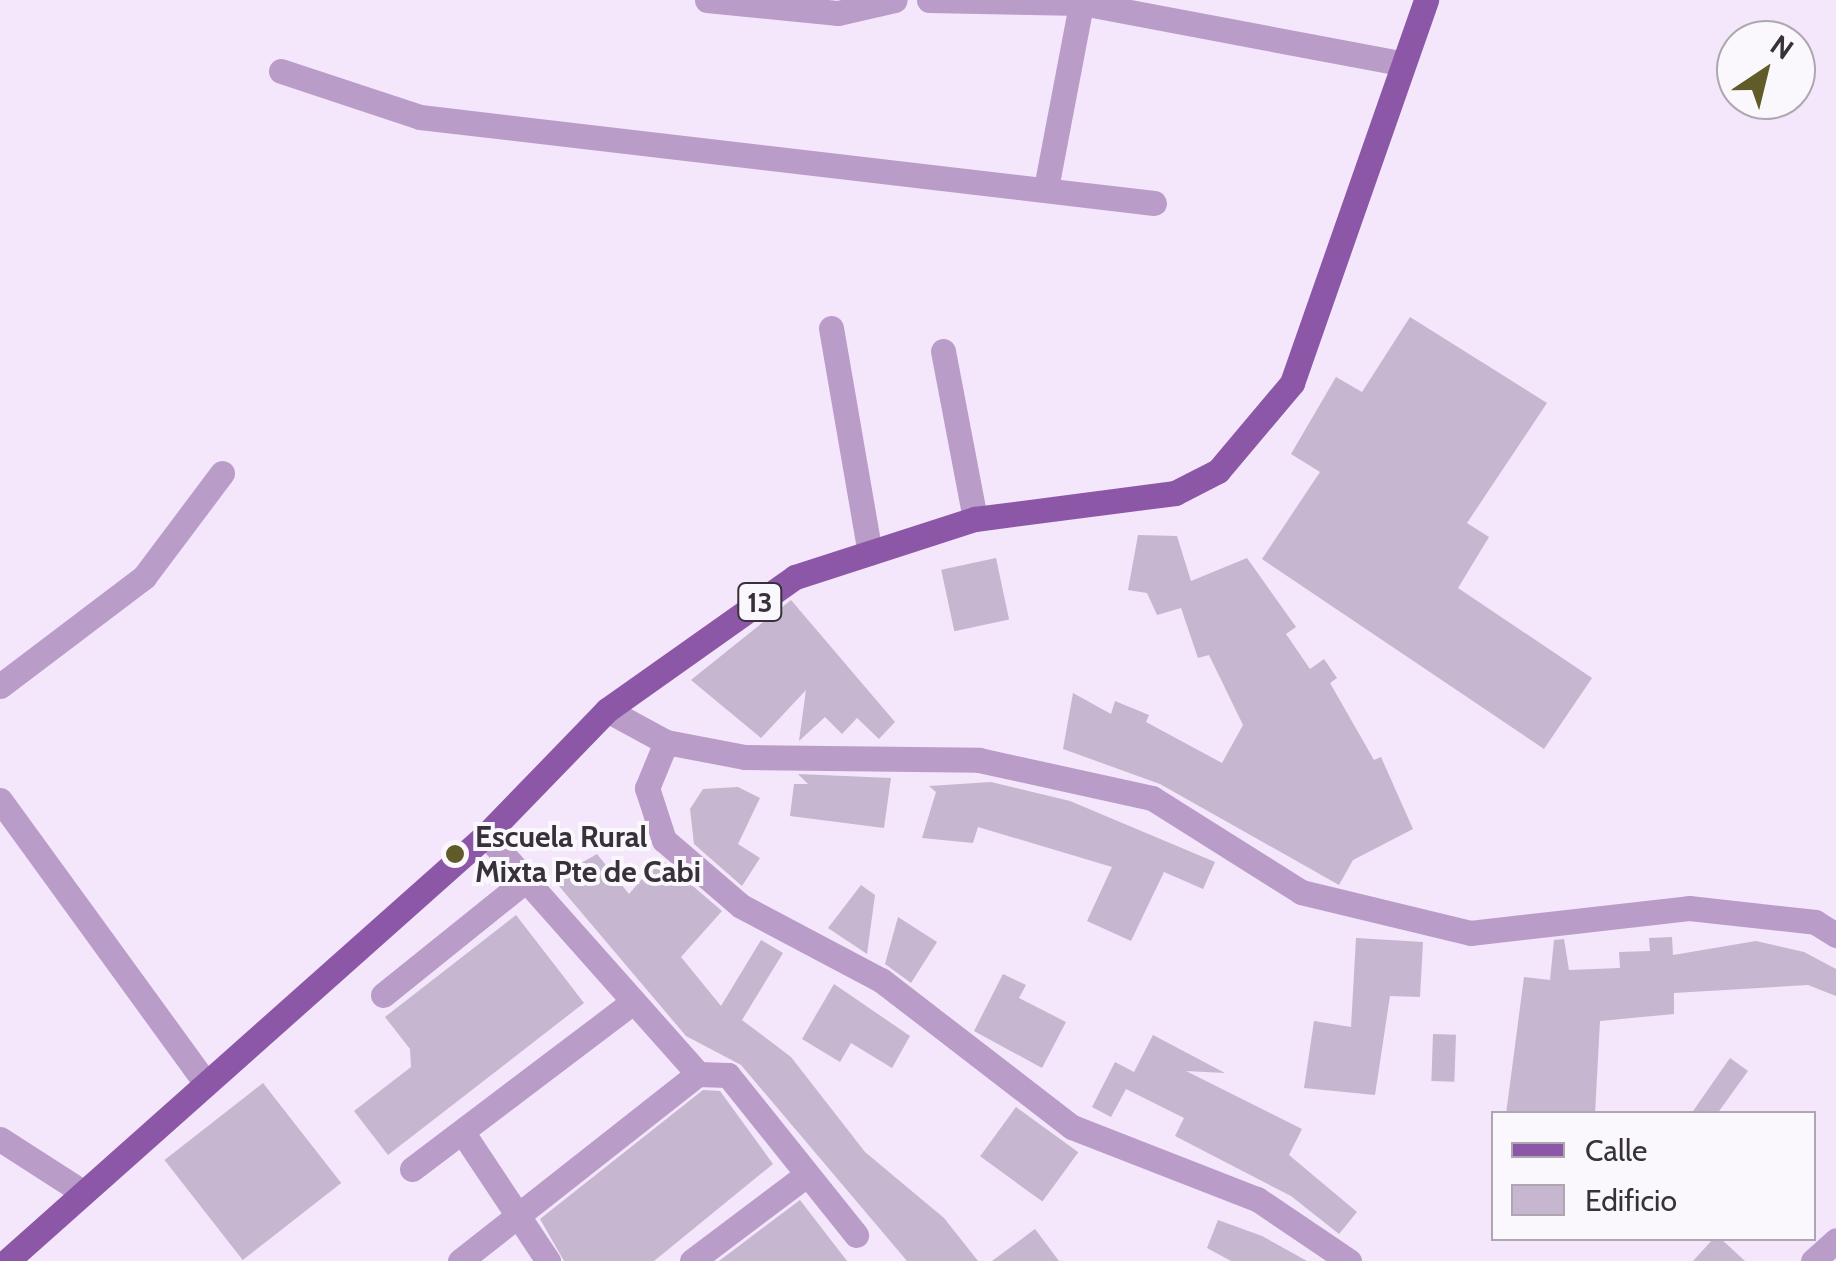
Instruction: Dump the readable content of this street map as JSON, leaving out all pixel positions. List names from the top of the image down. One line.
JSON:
{"streets":{"main road":["13"]},"places":["Escuela Rural Mixta Pte de Cabi"],"legend":["Calle","Edificio"],"north":"top right"}
